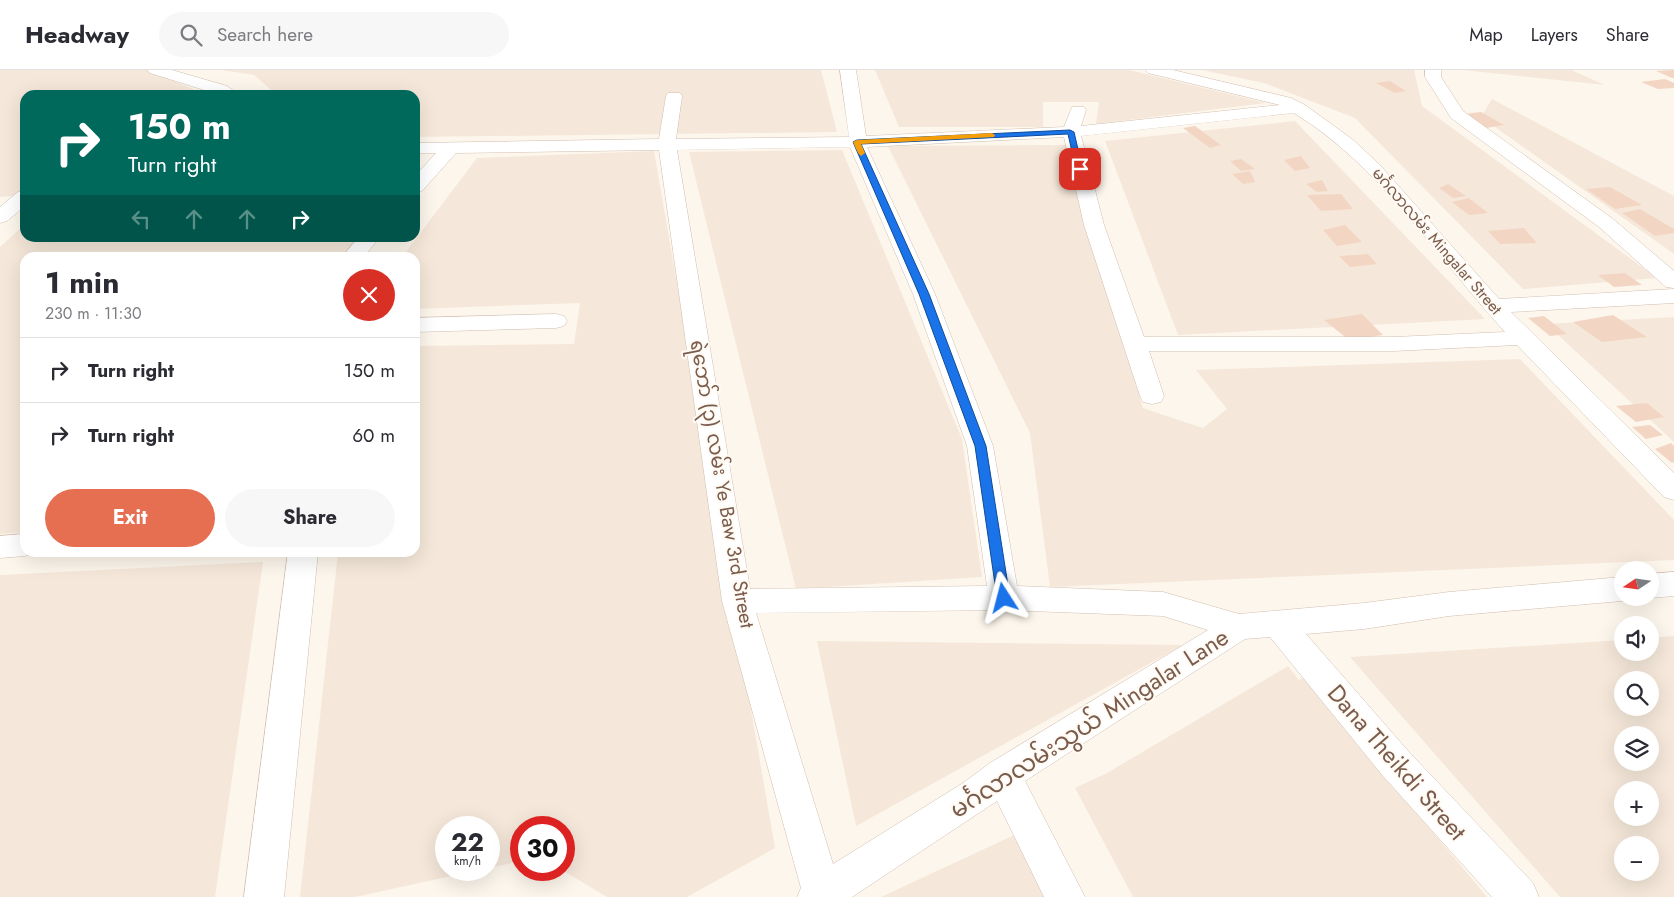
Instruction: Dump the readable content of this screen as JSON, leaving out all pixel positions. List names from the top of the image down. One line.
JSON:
{"streets":{"street":["မင်္ဂလာလမ်း Mingalar Street","ရဲဘော် (၃) လမ်း Ye Baw 3rd Street","မင်္ဂလာလမ်းသွယ် Mingalar Lane","Dana Theikdi Street"]},"crossings":[["ရဲဘော် (၃) လမ်း Ye Baw 3rd Street","မင်္ဂလာလမ်းသွယ် Mingalar Lane"],["မင်္ဂလာလမ်းသွယ် Mingalar Lane","Dana Theikdi Street"]],"north":"left","page":{"header":"Headway","search":"Search here","nav":["Map","Layers","Share"],"turn":["150 m","Turn right"],"heading":["1 min","230 m · 11:30"],"list":[{"name":"Turn right","value":"150 m"},{"name":"Turn right","value":"60 m"}],"buttons":["Exit","Share"],"map_buttons":["+","−"],"speed":"22 km/h","limit":"30"}}
